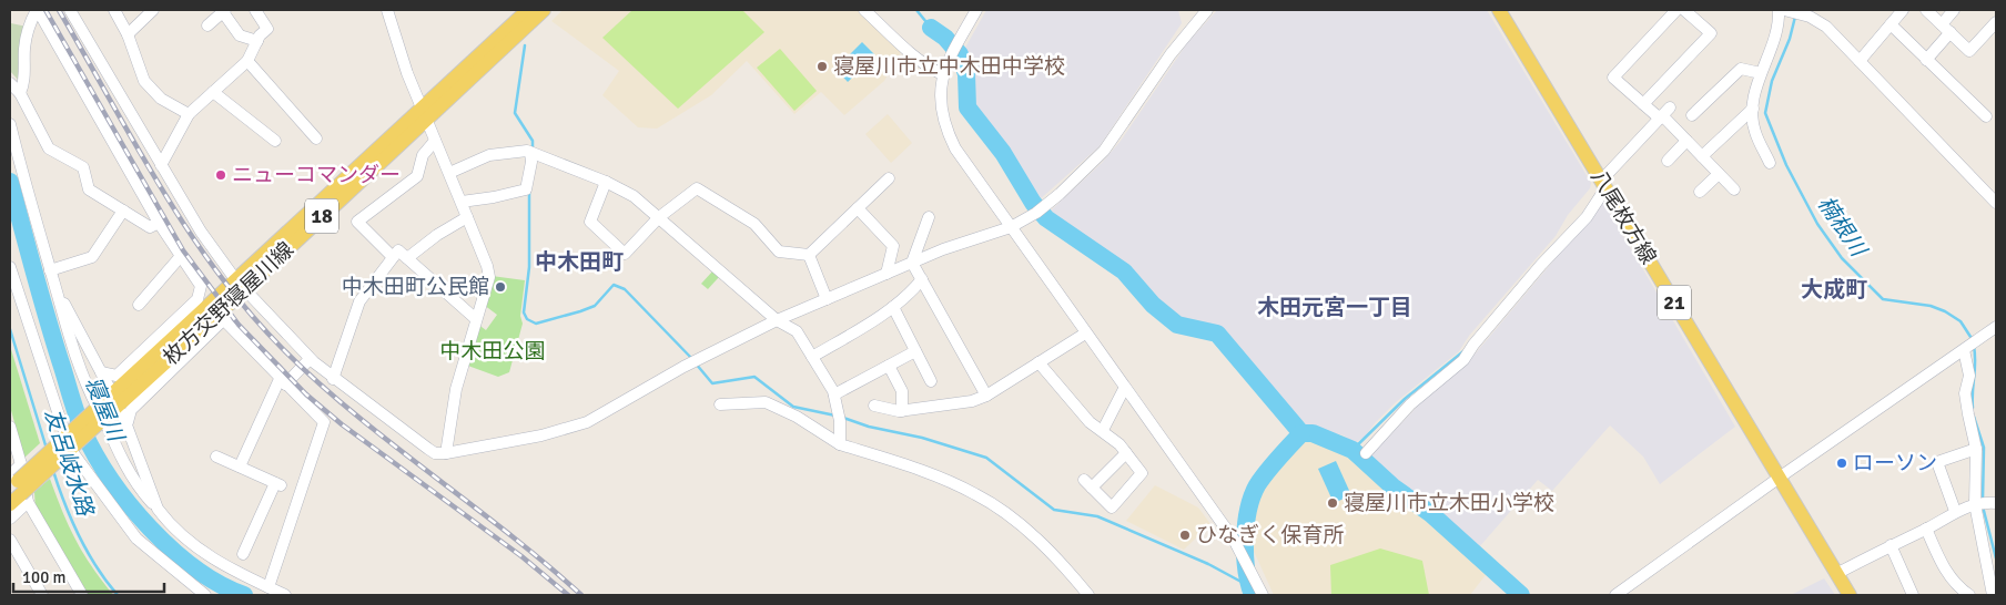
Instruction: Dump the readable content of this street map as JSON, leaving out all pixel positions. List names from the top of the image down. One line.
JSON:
{"streets":{"main road":["18","八尾枚方線","21","枚方交野寝屋川線"]},"districts":["中木田町","大成町","木田元宮一丁目"],"water":["楠根川","寝屋川","友呂岐水路"],"parks":["中木田公園"],"places":["寝屋川市立中木田中学校","ニューコマンダー","中木田町公民館","ローソン","寝屋川市立木田小学校","ひなぎく保育所"],"scale_bar":"100 m"}
